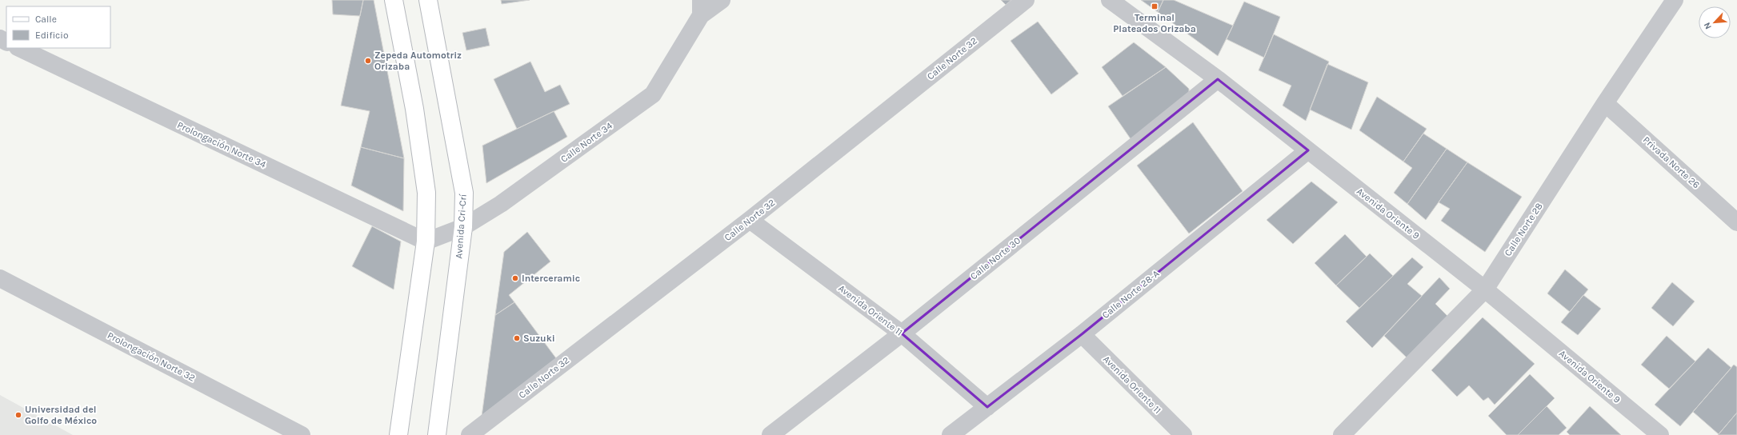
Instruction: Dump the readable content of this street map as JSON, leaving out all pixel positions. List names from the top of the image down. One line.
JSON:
{"streets":{"main road":["Avenida Cri-Crí"],"street":["Calle Norte 32","Calle Norte 34","Prolongación Norte 34","Privada Norte 26","Avenida Oriente 9","Calle Norte 28","Calle Norte 30","Calle Norte 28-A","Avenida Oriente 11","Prolongación Norte 32"]},"crossings":[["Calle Norte 32","Avenida Oriente 11"],["Calle Norte 34","Prolongación Norte 34"],["Calle Norte 34","Avenida Cri-Crí"],["Privada Norte 26","Calle Norte 28"],["Avenida Oriente 9","Calle Norte 28"],["Avenida Oriente 9","Calle Norte 30"],["Avenida Oriente 9","Calle Norte 28-A"],["Calle Norte 30","Avenida Oriente 11"],["Calle Norte 28-A","Avenida Oriente 11"]],"places":{"transit":["Terminal Plateados Orizaba"],"other":["Zepeda Automotriz Orizaba","Interceramic","Suzuki","Universidad del Golfo de México"]},"legend":["Calle","Edificio"],"north":"bottom left"}
